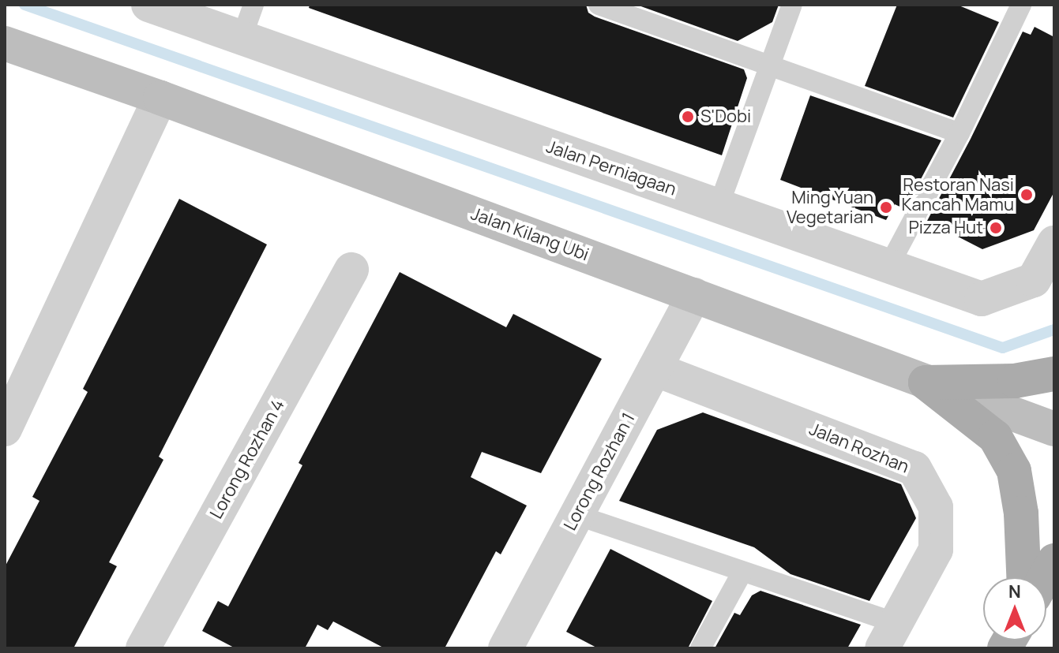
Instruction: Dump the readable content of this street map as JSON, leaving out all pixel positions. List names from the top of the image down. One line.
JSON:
{"streets":{"main road":["Jalan Kilang Ubi"],"street":["Jalan Perniagaan","Jalan Rozhan","Lorong Rozhan 4","Lorong Rozhan 1"]},"crossings":[["Jalan Kilang Ubi","Lorong Rozhan 1"],["Jalan Rozhan","Lorong Rozhan 1"]],"places":["S'Dobi","Restoran Nasi Kancah Mamu","Ming Yuan Vegetarian","Pizza Hut"],"north":"top"}
